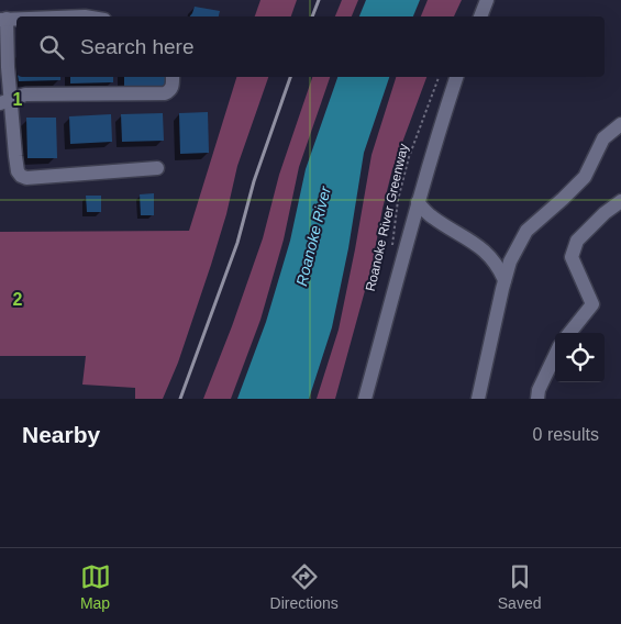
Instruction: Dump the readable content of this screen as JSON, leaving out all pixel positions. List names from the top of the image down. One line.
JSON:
{"streets":{"path":["Roanoke River Greenway"]},"water":["Roanoke River"],"page":{"search":"Search here","heading":["Nearby","0 results"],"nav":["Map","Directions","Saved"]},"grid":{"rows":["1","2"]}}
